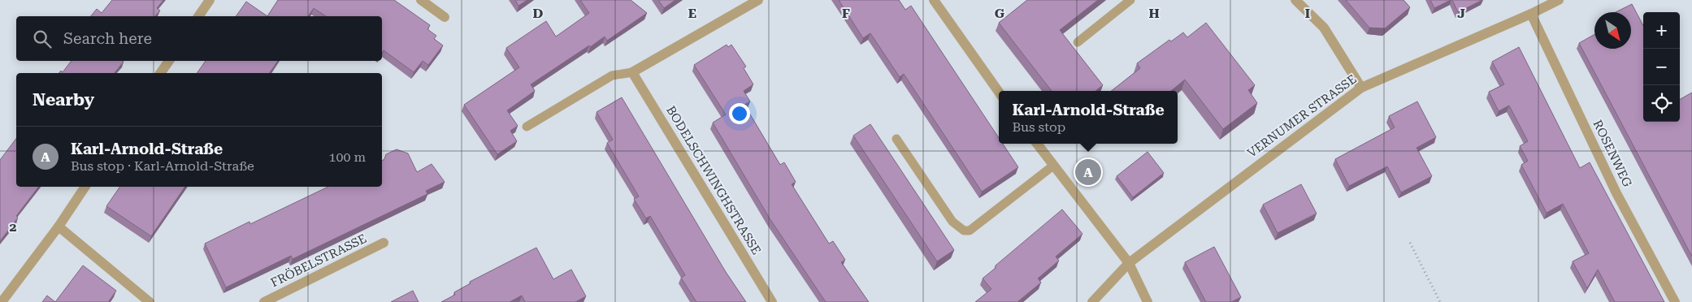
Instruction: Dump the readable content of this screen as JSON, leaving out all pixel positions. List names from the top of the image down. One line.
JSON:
{"streets":{"street":["VERNUMER STRASSE","ROSENWEG","BODELSCHWINGHSTRASSE","FRÖBELSTRASSE"]},"crossings":[["VERNUMER STRASSE","ROSENWEG"]],"north":"bottom right","page":{"map_buttons":["+","−"],"search":"Search here","heading":"Nearby","popup":["Karl-Arnold-Straße","Bus stop"],"list":[{"mark":"A","name":"Karl-Arnold-Straße","note":"Bus stop · Karl-Arnold-Straße","value":"100 m"}],"pins":"A"},"grid":{"columns":["D","E","F","G","H","I","J"],"rows":["2"]}}
